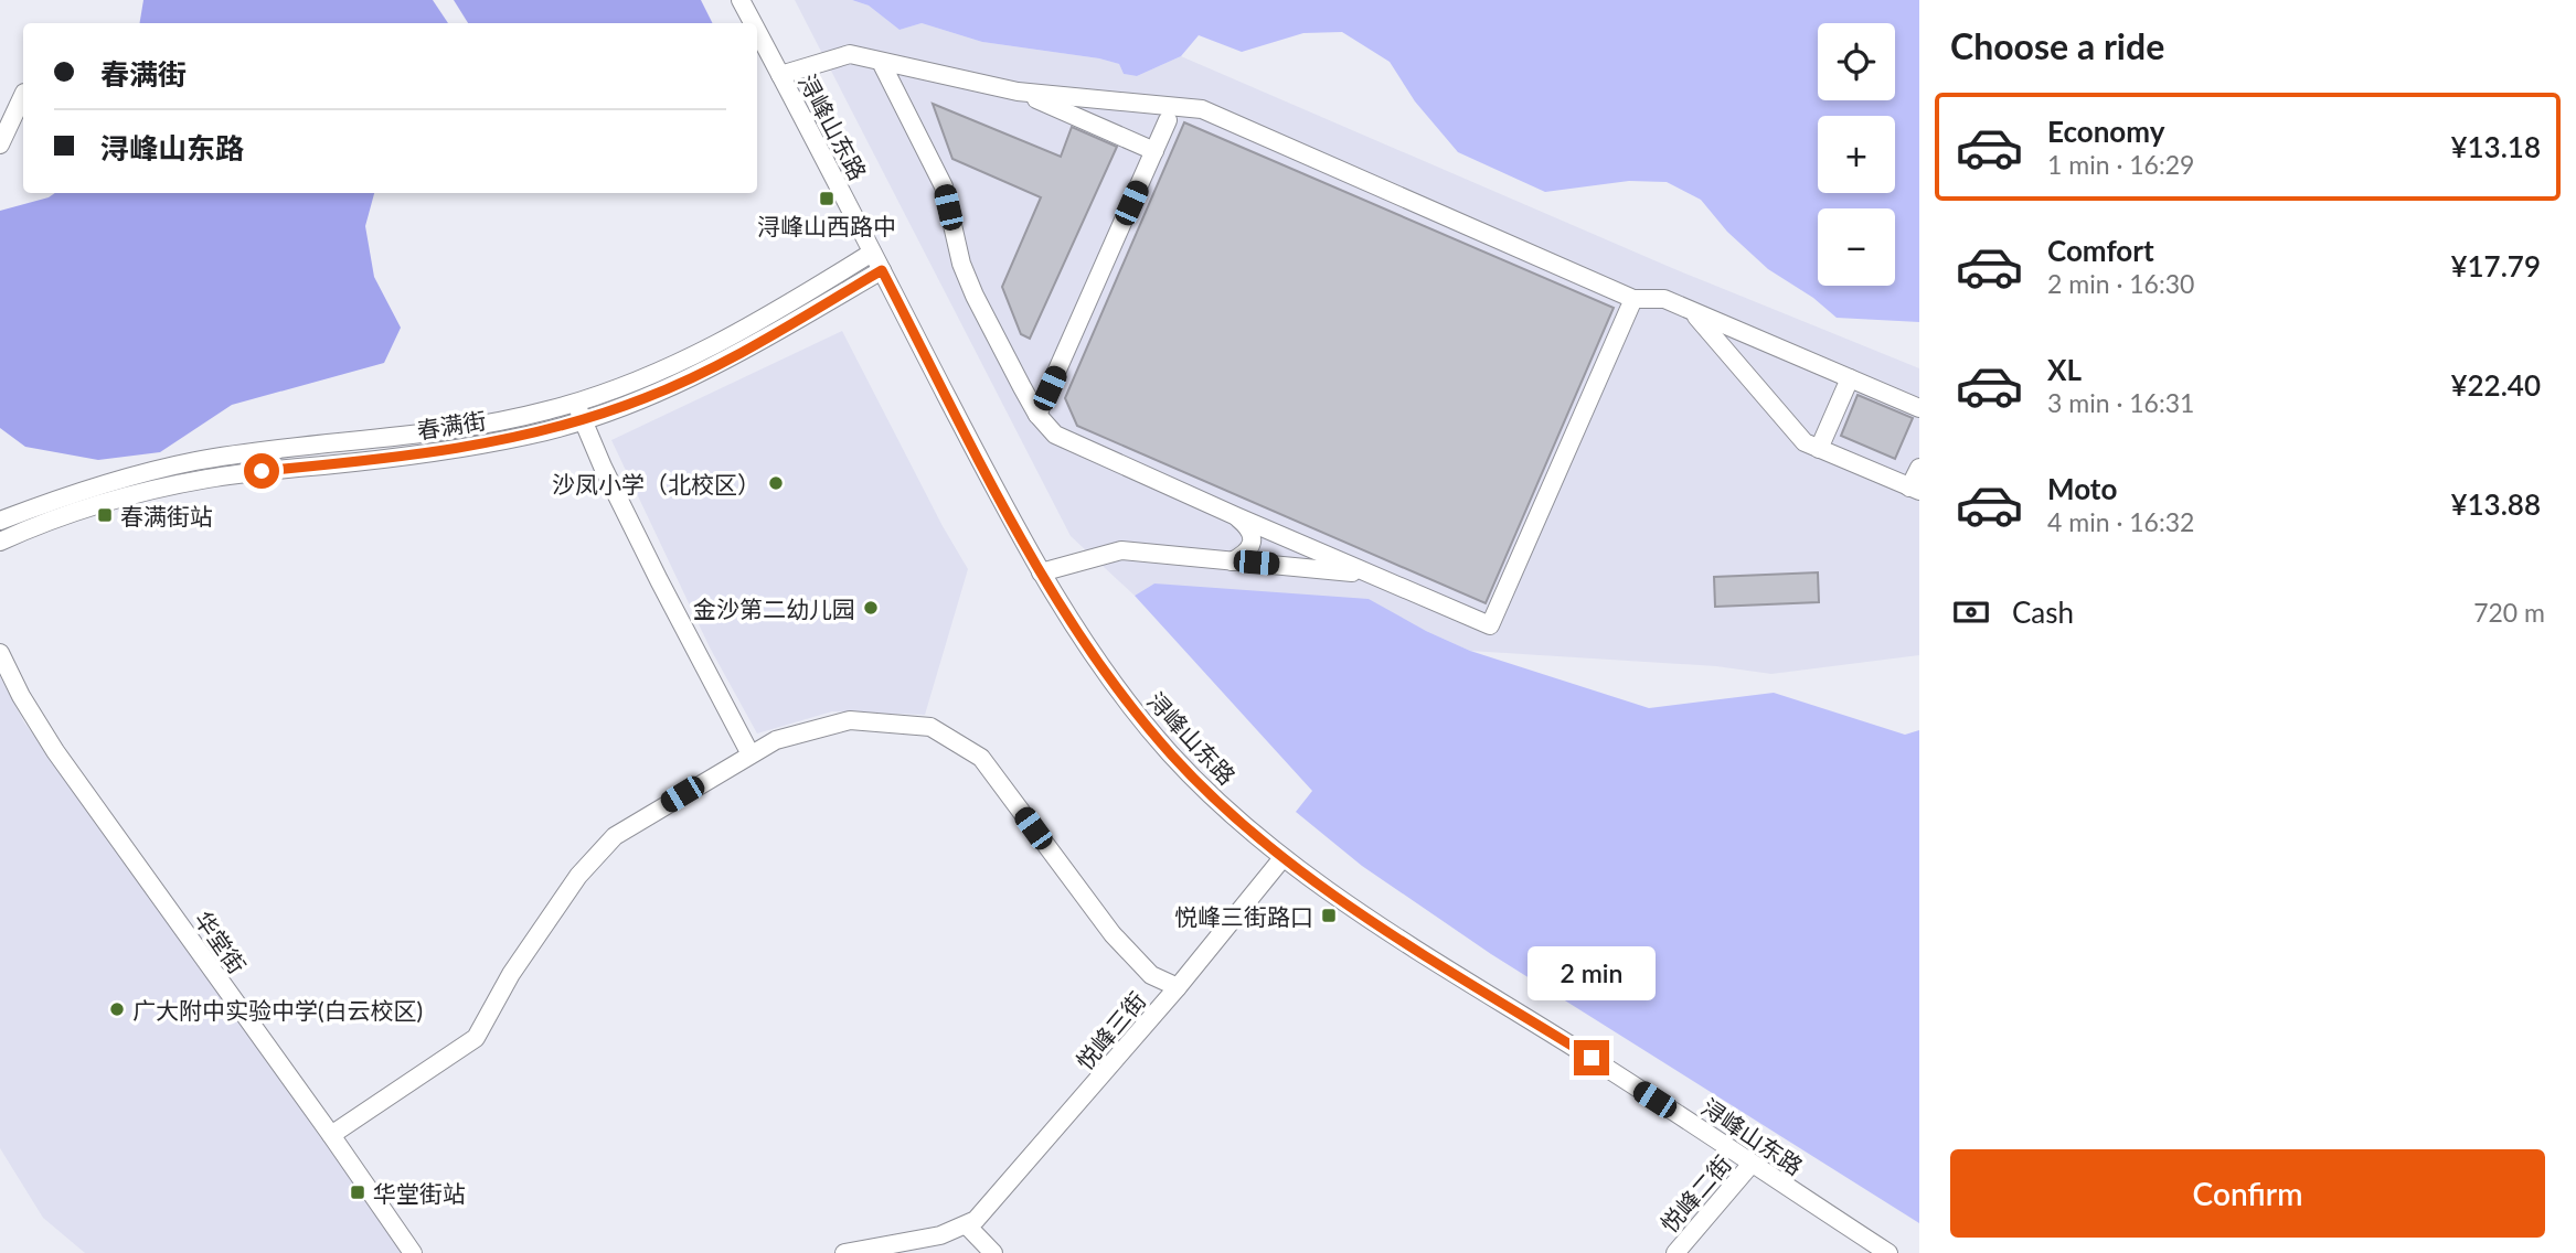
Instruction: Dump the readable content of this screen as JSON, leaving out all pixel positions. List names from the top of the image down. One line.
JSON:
{"streets":{"street":["浔峰山东路","春满街","华堂街","悦峰三街","悦峰二街"]},"crossings":[["浔峰山东路","春满街"],["浔峰山东路","悦峰三街"],["浔峰山东路","悦峰二街"]],"places":{"transit":["浔峰山西路中","春满街站","悦峰三街路口","华堂街站"],"other":["沙凤小学（北校区）","金沙第二幼儿园","广大附中实验中学(白云校区)"]},"page":{"heading":"Choose a ride","map_buttons":["+","−"],"banner":["春满街","浔峰山东路"],"list":[{"name":"Economy","note":"1 min · 16:29","value":"¥13.18"},{"name":"Comfort","note":"2 min · 16:30","value":"¥17.79"},{"name":"XL","note":"3 min · 16:31","value":"¥22.40"},{"name":"Moto","note":"4 min · 16:32","value":"¥13.88"}],"pay":["Cash","720 m"],"bubble":"2 min","buttons":"Confirm"}}
